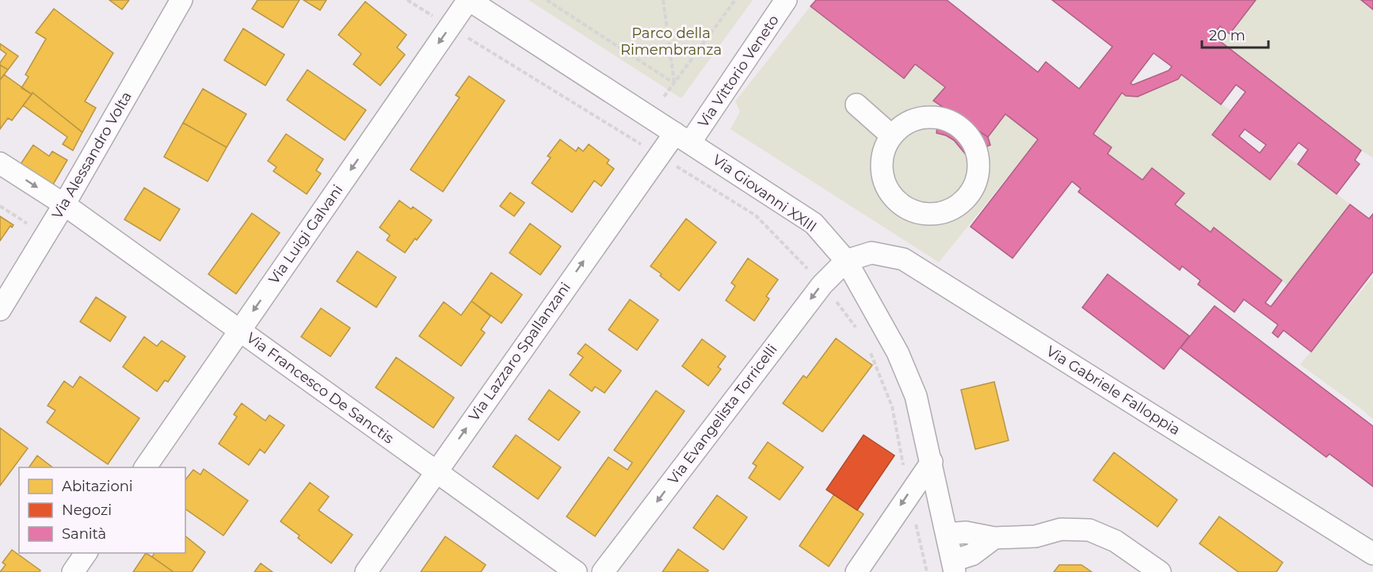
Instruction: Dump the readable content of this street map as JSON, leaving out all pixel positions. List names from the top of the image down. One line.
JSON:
{"streets":{"street":["Via Vittorio Veneto","Via Alessandro Volta","Via Giovanni XXIII","Via Luigi Galvani","Via Lazzaro Spallanzani","Via Francesco De Sanctis","Via Gabriele Falloppia","Via Evangelista Torricelli"]},"crossings":[["Via Vittorio Veneto","Via Giovanni XXIII"],["Via Vittorio Veneto","Via Lazzaro Spallanzani"],["Via Alessandro Volta","Via Francesco De Sanctis"],["Via Giovanni XXIII","Via Luigi Galvani"],["Via Giovanni XXIII","Via Lazzaro Spallanzani"],["Via Giovanni XXIII","Via Gabriele Falloppia"],["Via Giovanni XXIII","Via Evangelista Torricelli"],["Via Luigi Galvani","Via Francesco De Sanctis"],["Via Lazzaro Spallanzani","Via Francesco De Sanctis"],["Via Gabriele Falloppia","Via Evangelista Torricelli"]],"one_way":["Via Luigi Galvani","Via Lazzaro Spallanzani","Via Evangelista Torricelli"],"parks":["Parco della Rimembranza"],"legend":["Abitazioni","Negozi","Sanità"],"scale_bar":"20 m"}
